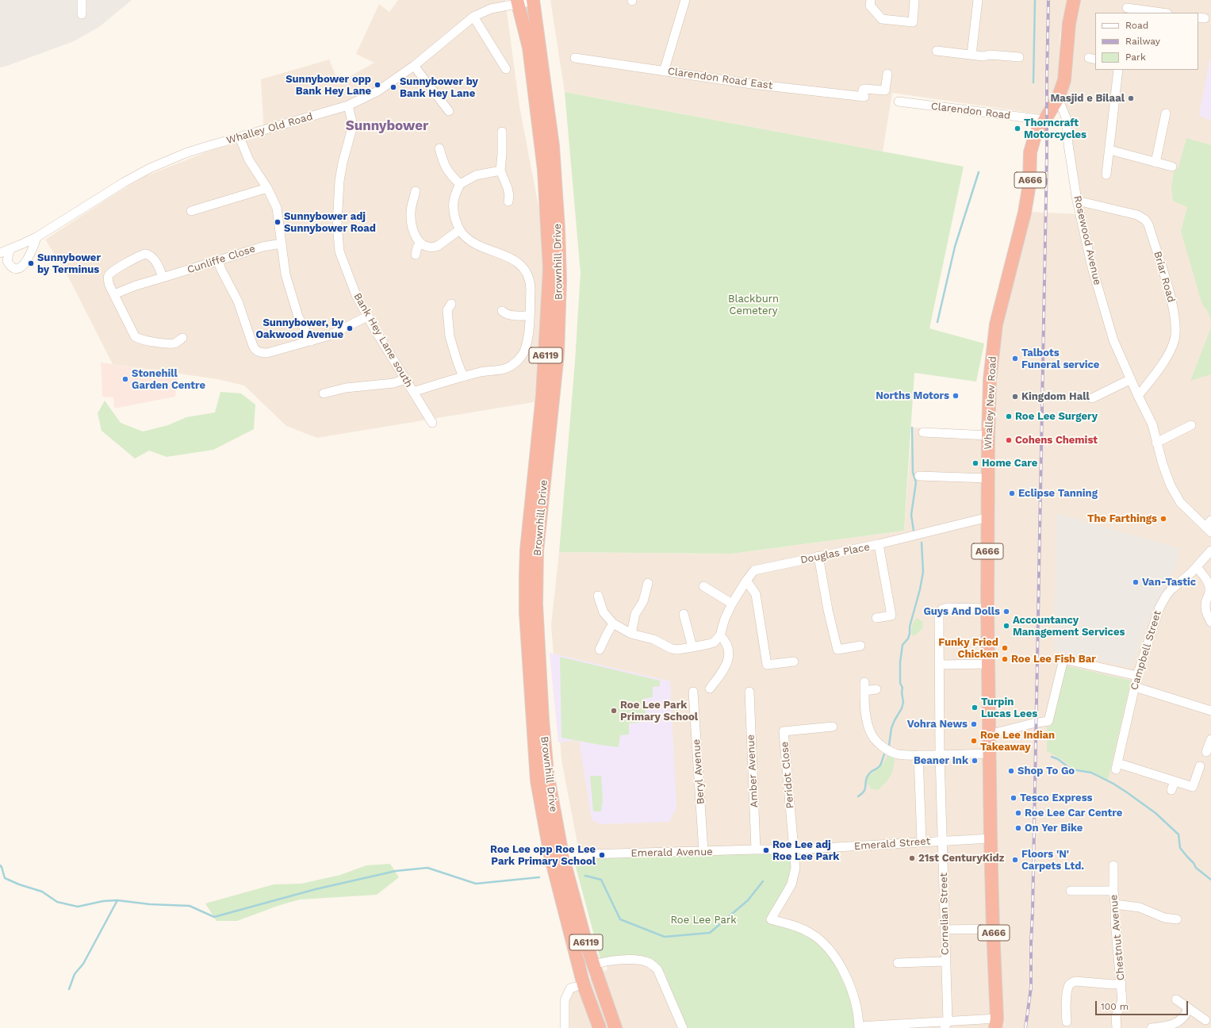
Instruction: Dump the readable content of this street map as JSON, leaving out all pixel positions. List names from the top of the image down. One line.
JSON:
{"streets":{"highway":["A666","Brownhill Drive","A6119","Whalley New Road"],"street":["Clarendon Road East","Clarendon Road","Whalley Old Road","Rosewood Avenue","Cunliffe Close","Briar Road","Bank Hey Lane south","Douglas Place","Campbell Street","Amber Avenue","Beryl Avenue","Peridot Close","Emerald Street","Emerald Avenue","Cornelian Street","Chestnut Avenue"]},"crossings":[["Clarendon Road","Whalley New Road"],["Whalley Old Road","Brownhill Drive"],["Whalley Old Road","Bank Hey Lane south"],["Rosewood Avenue","Briar Road"],["Rosewood Avenue","Whalley New Road"],["Brownhill Drive","Emerald Avenue"],["Whalley New Road","Douglas Place"],["Whalley New Road","Emerald Street"],["Whalley New Road","Cornelian Street"],["Amber Avenue","Emerald Avenue"],["Beryl Avenue","Emerald Avenue"],["Peridot Close","Emerald Street"],["Peridot Close","Emerald Avenue"],["Emerald Street","Emerald Avenue"],["Emerald Street","Cornelian Street"]],"districts":["Sunnybower"],"parks":["Blackburn Cemetery","Roe Lee Park"],"places":["Sunnybower opp Bank Hey Lane","Sunnybower by Bank Hey Lane","Masjid e Bilaal","Thorncraft Motorcycles","Sunnybower adj Sunnybower Road","Sunnybower by Terminus","Sunnybower, by Oakwood Avenue","Talbots Funeral service","Stonehill Garden Centre","Norths Motors","Kingdom Hall","Roe Lee Surgery","Cohens Chemist","Home Care","Eclipse Tanning","The Farthings","Van-Tastic","Guys And Dolls","Accountancy Management Services","Funky Fried Chicken","Roe Lee Fish Bar","Turpin Lucas Lees","Roe Lee Park Primary School","Vohra News","Roe Lee Indian Takeaway","Beaner Ink","Shop To Go","Tesco Express","Roe Lee Car Centre","On Yer Bike","Roe Lee adj Roe Lee Park","Roe Lee opp Roe Lee Park Primary School","21st CenturyKidz","Floors 'N' Carpets Ltd."],"legend":["Road","Railway","Park"],"scale_bar":"100 m"}
